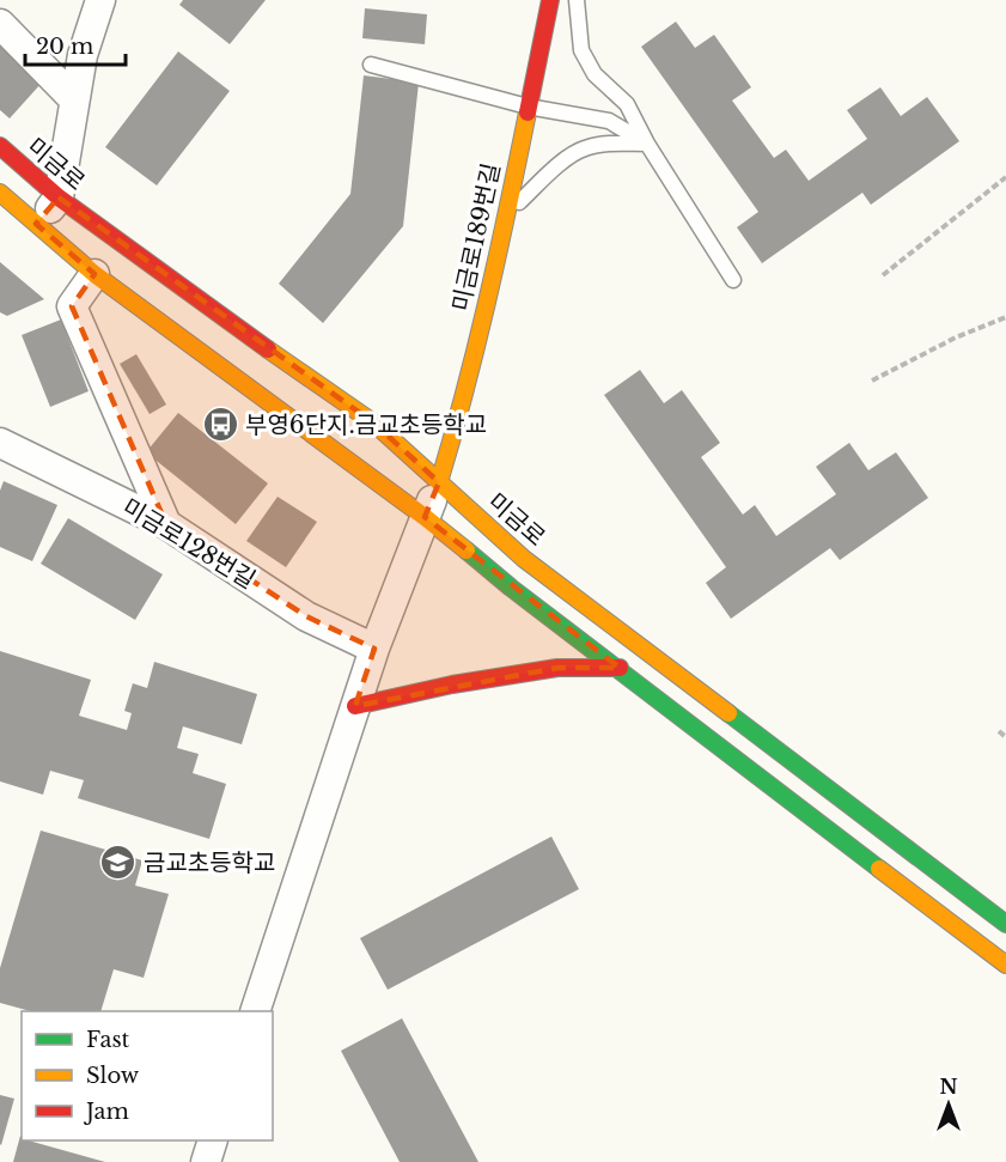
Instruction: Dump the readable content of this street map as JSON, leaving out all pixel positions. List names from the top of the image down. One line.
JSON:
{"streets":{"street":["미금로","미금로189번길","미금로128번길"]},"crossings":[["미금로","미금로189번길"]],"places":{"bus stop":["부영6단지.금교초등학교"],"school or university":["금교초등학교"]},"legend":["Fast","Slow","Jam"],"scale_bar":"20 m","north":"top"}
